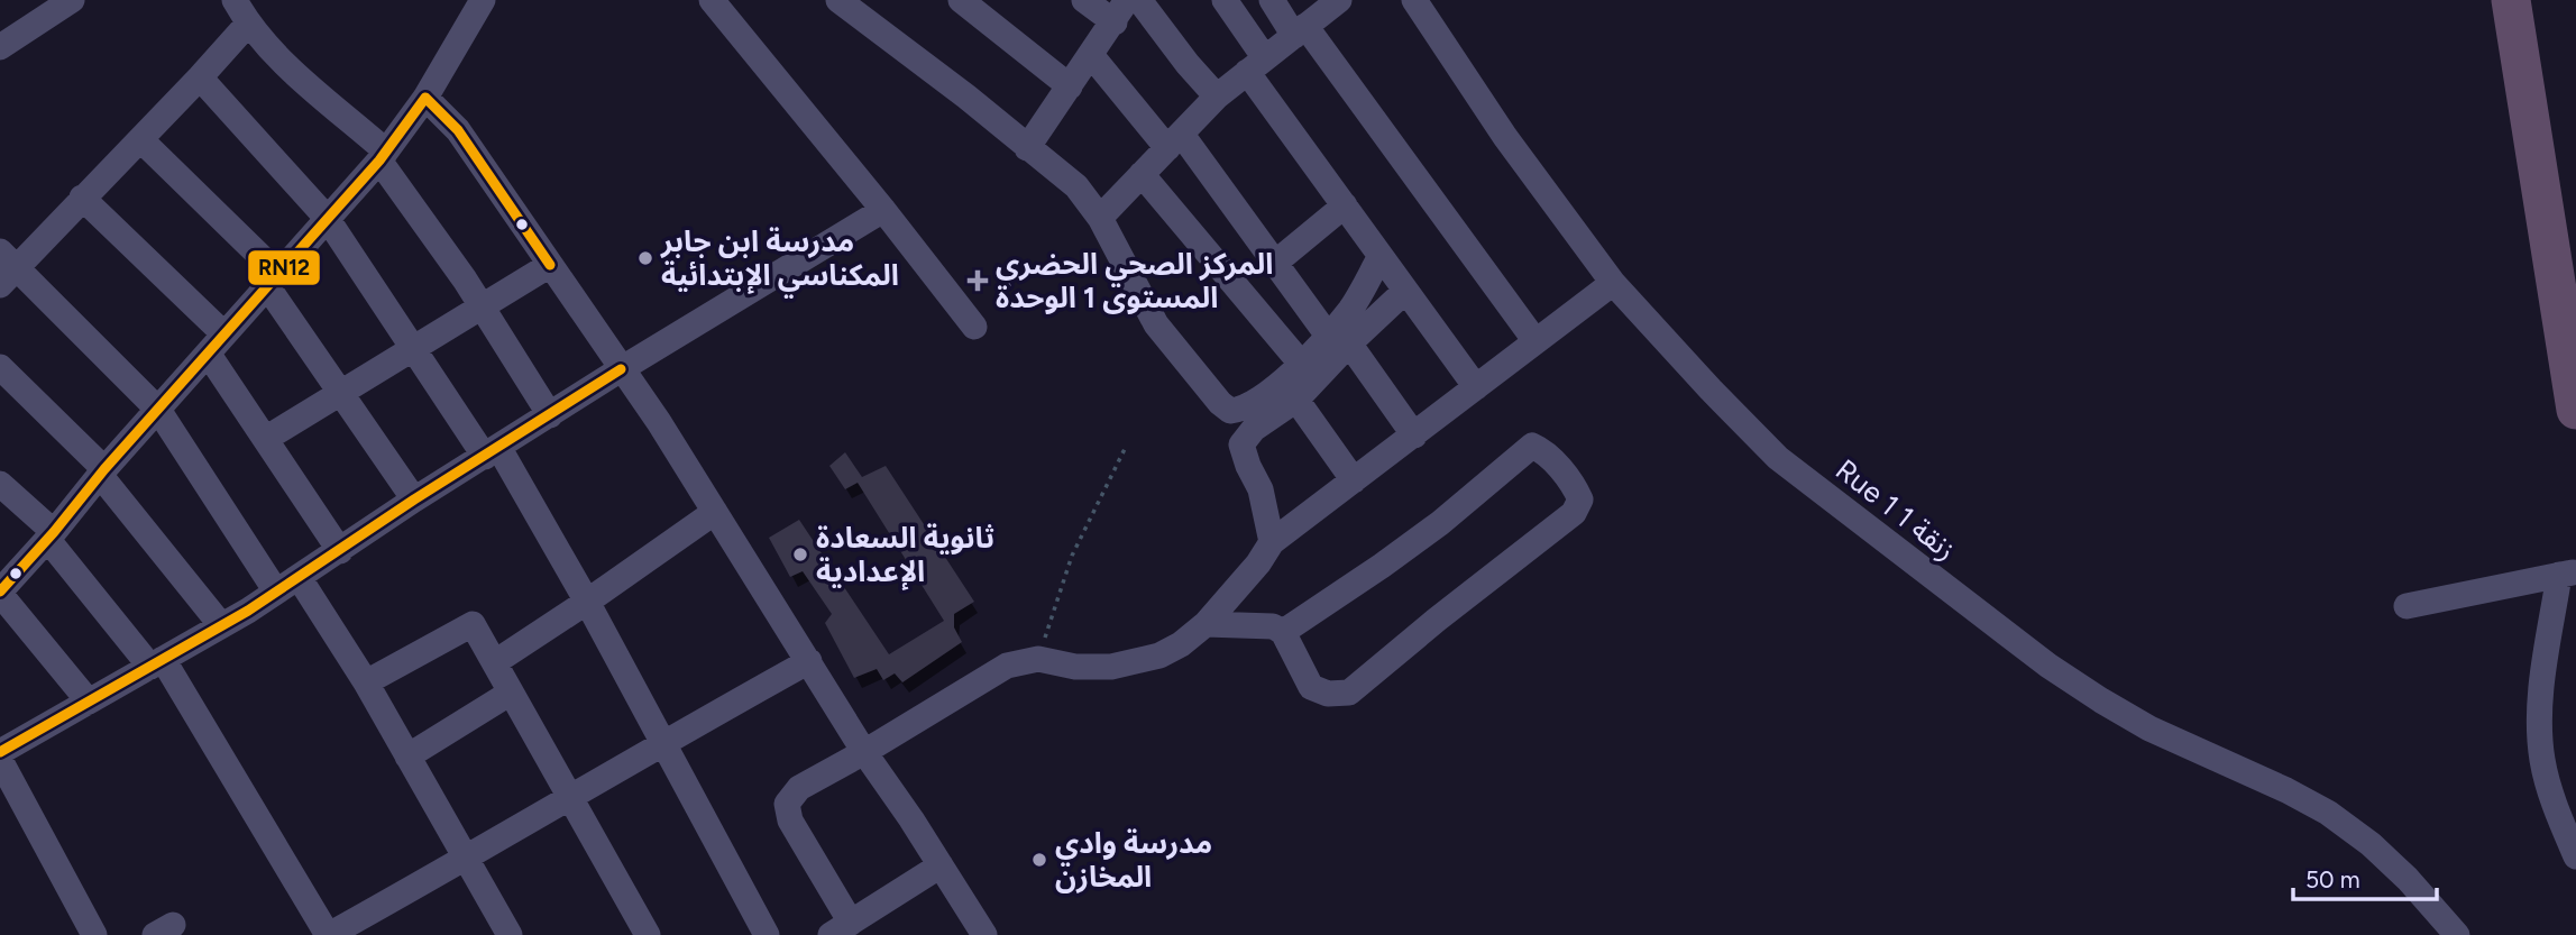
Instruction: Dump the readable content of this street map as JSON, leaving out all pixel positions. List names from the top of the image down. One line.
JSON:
{"streets":{"street":["Rue 1 زنقة 1"]},"places":{"other":["مدرسة ابن جابر المكناسي الإبتدائية","ثانوية السعادة الإعدادية","مدرسة وادي المخازن"],"health":["المركز الصحي الحضري المستوى 1 الوحدة"]},"lines":["transit line RN12"],"scale_bar":"50 m"}
